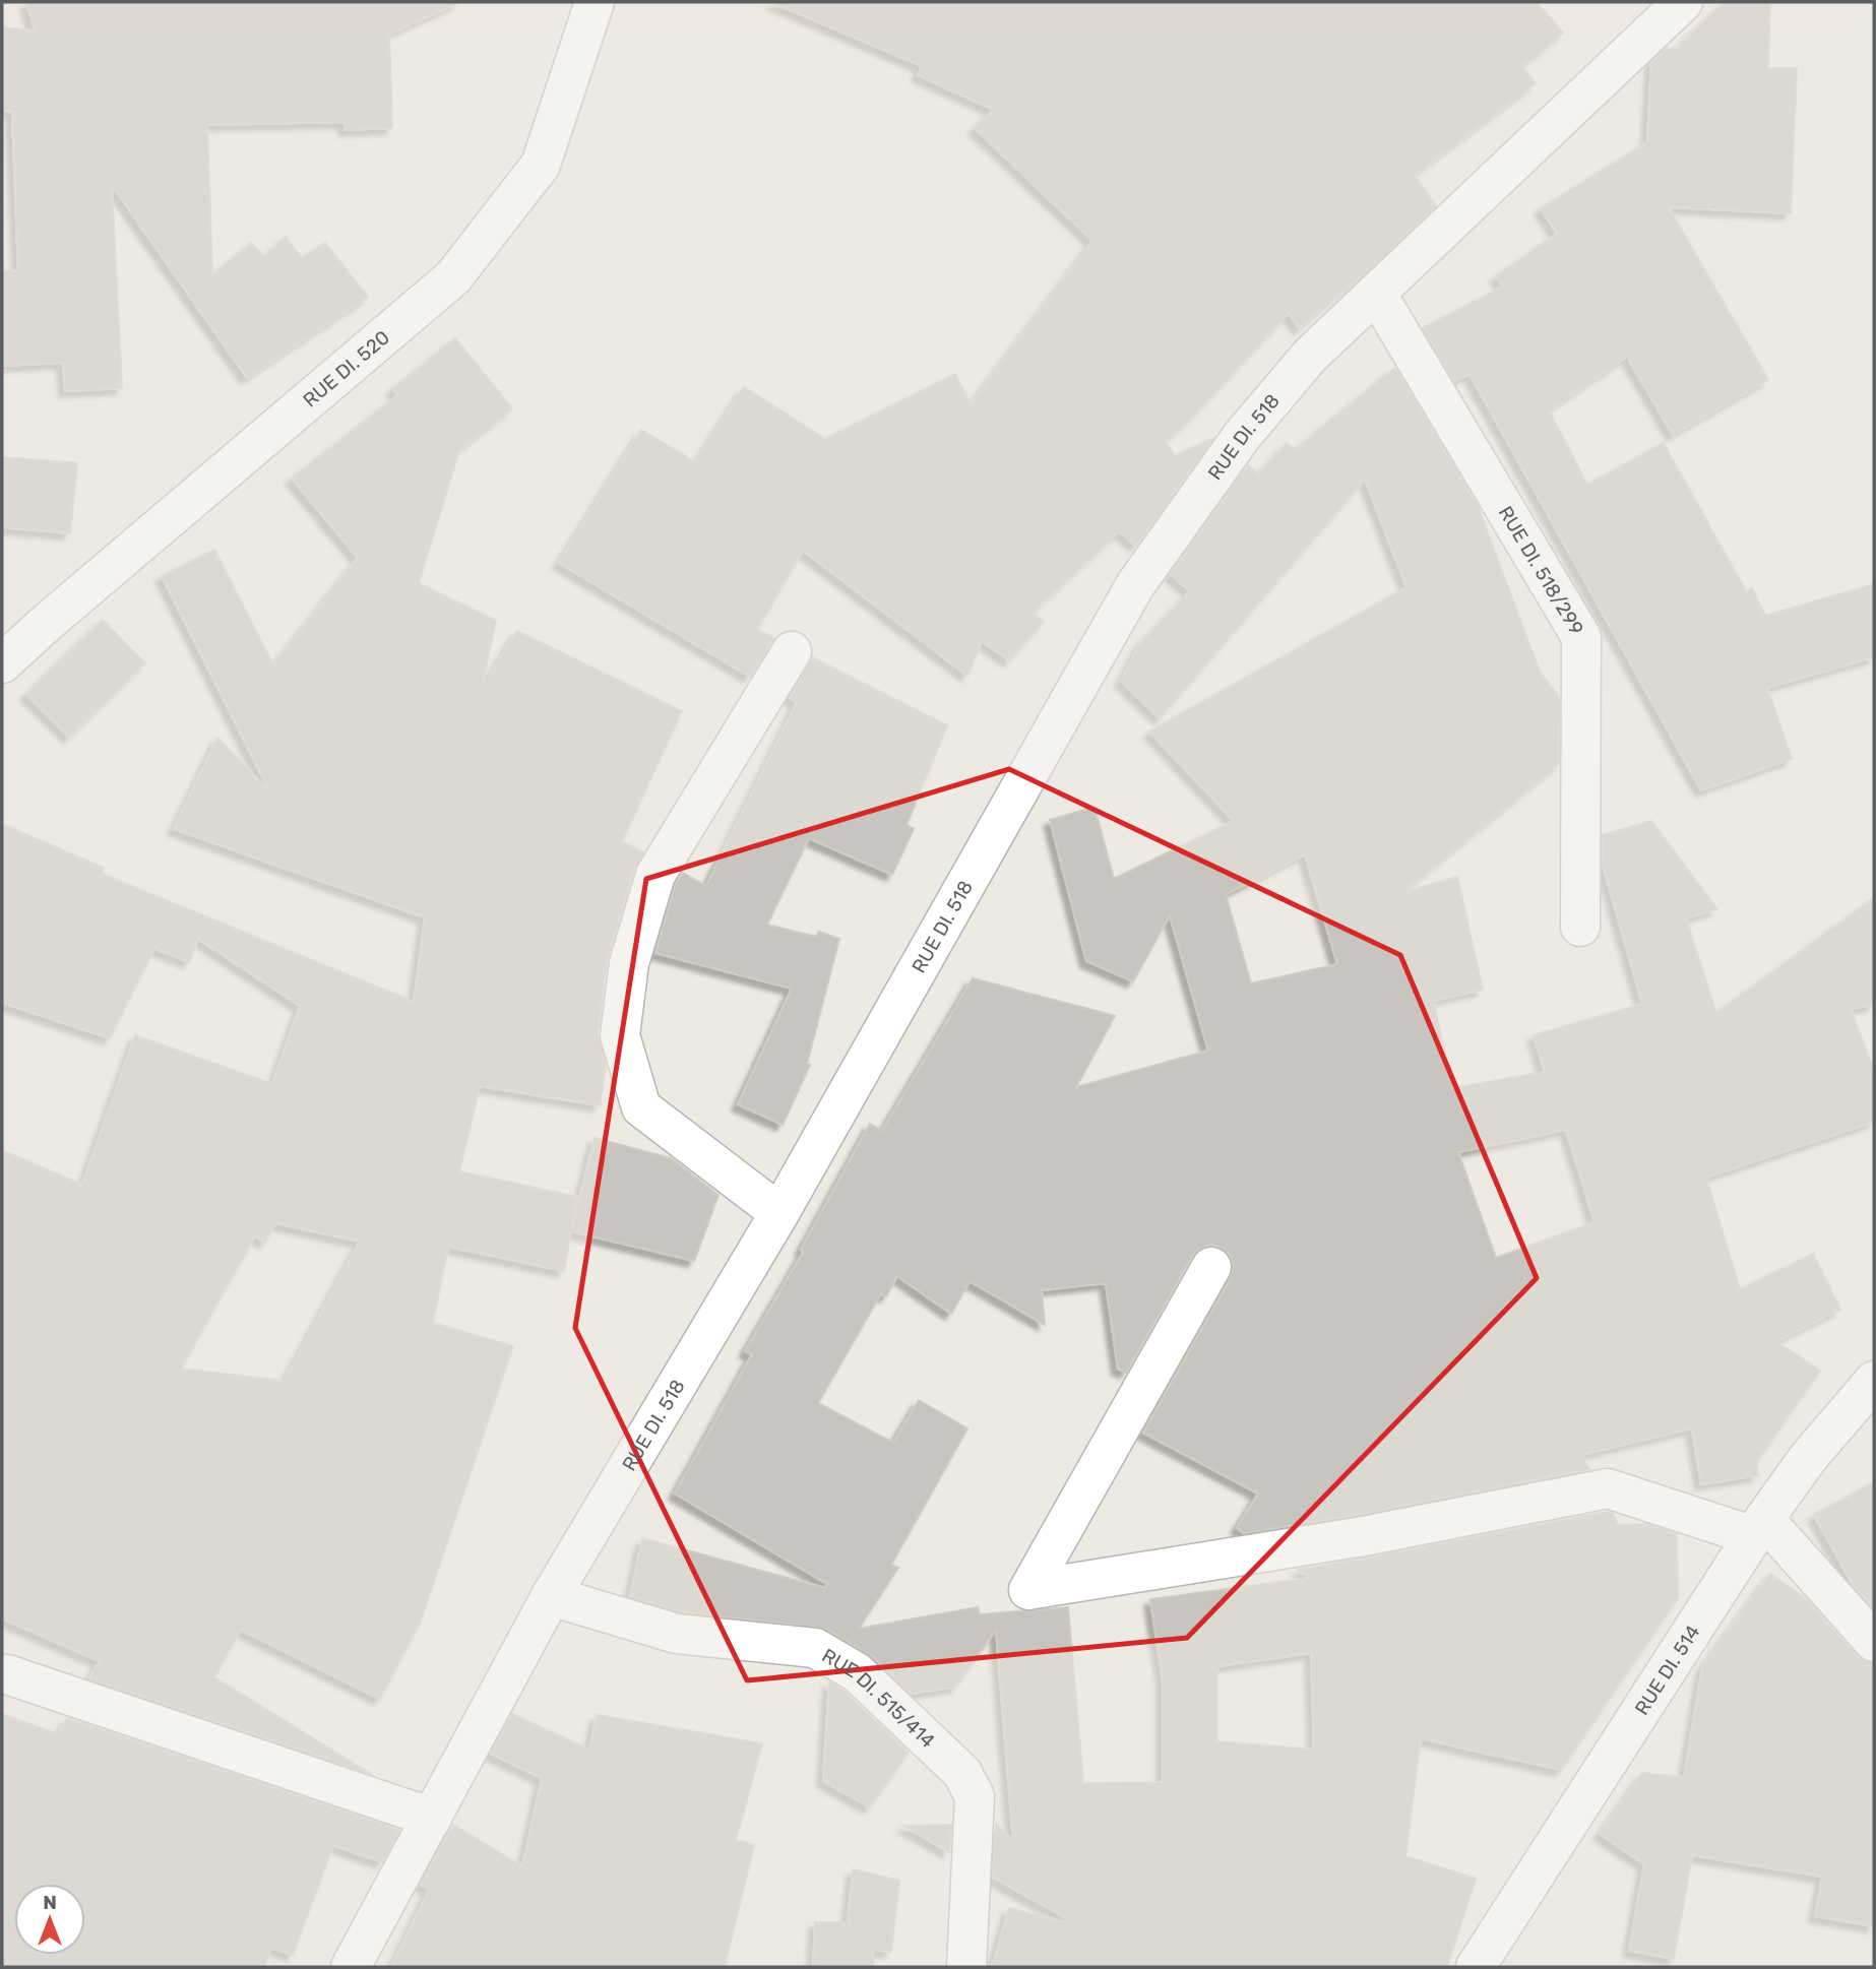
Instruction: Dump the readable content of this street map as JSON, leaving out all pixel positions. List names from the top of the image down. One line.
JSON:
{"streets":{"street":["RUE DI. 520","RUE DI. 518","RUE DI. 518/299","RUE DI. 514","RUE DI. 515/414"]},"crossings":[["RUE DI. 518","RUE DI. 518/299"],["RUE DI. 518","RUE DI. 515/414"]],"north":"top"}
